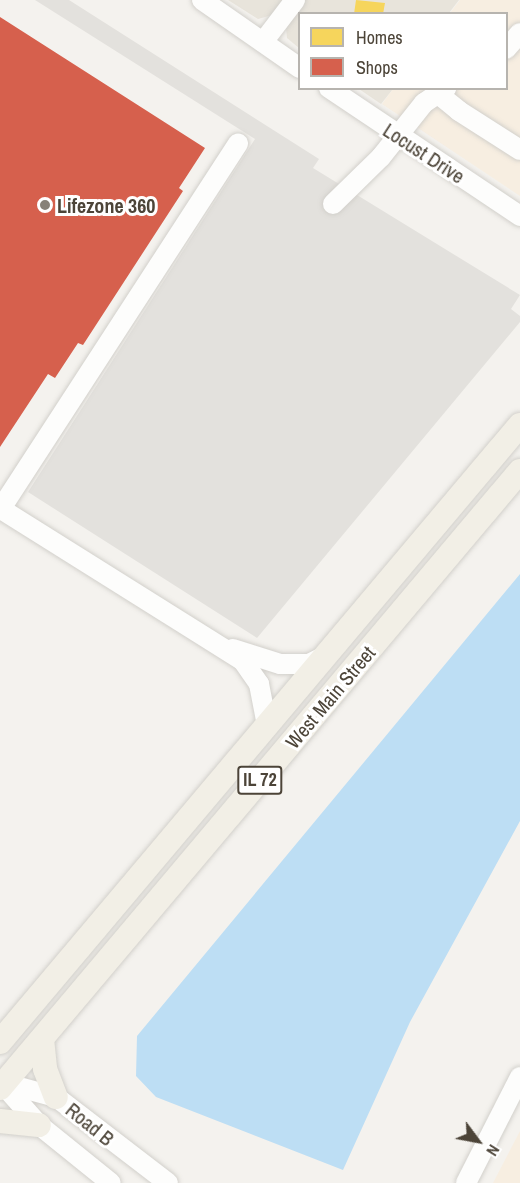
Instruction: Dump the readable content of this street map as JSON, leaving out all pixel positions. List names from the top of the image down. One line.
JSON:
{"streets":{"main road":["West Main Street","IL 72"],"street":["Locust Drive","Road B"]},"crossings":[["West Main Street","Road B"]],"places":["Lifezone 360"],"legend":["Homes","Shops"],"north":"bottom right"}
